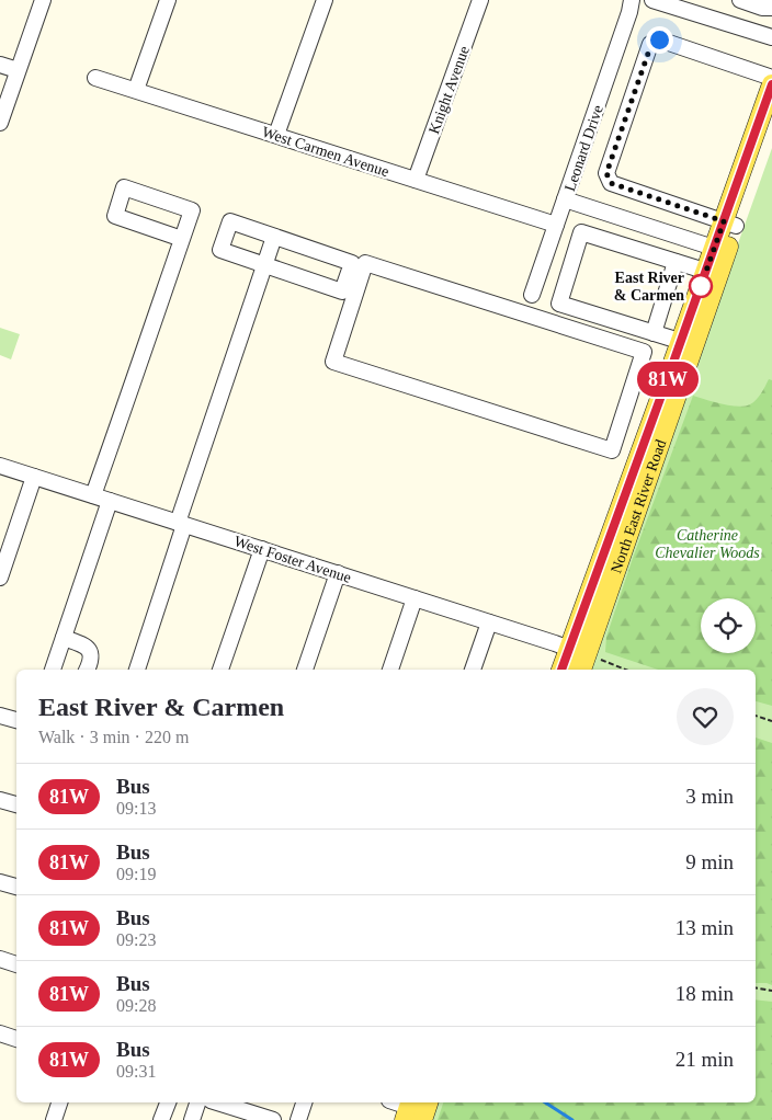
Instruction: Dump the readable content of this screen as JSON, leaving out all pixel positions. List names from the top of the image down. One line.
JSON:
{"streets":{"main road":["North East River Road"],"street":["Knight Avenue","Leonard Drive","West Carmen Avenue","West Foster Avenue"]},"crossings":[["Knight Avenue","West Carmen Avenue"],["Leonard Drive","West Carmen Avenue"],["North East River Road","West Foster Avenue"]],"parks":["Catherine Chevalier Woods"],"places":["East River & Carmen"],"lines":["bus line 81W"],"page":{"on_map":"81W","heading":["East River & Carmen","Walk · 3 min · 220 m"],"list":[{"mark":"81W","name":"Bus","note":"09:13","value":"3 min"},{"mark":"81W","name":"Bus","note":"09:19","value":"9 min"},{"mark":"81W","name":"Bus","note":"09:23","value":"13 min"},{"mark":"81W","name":"Bus","note":"09:28","value":"18 min"},{"mark":"81W","name":"Bus","note":"09:31","value":"21 min"}]}}
